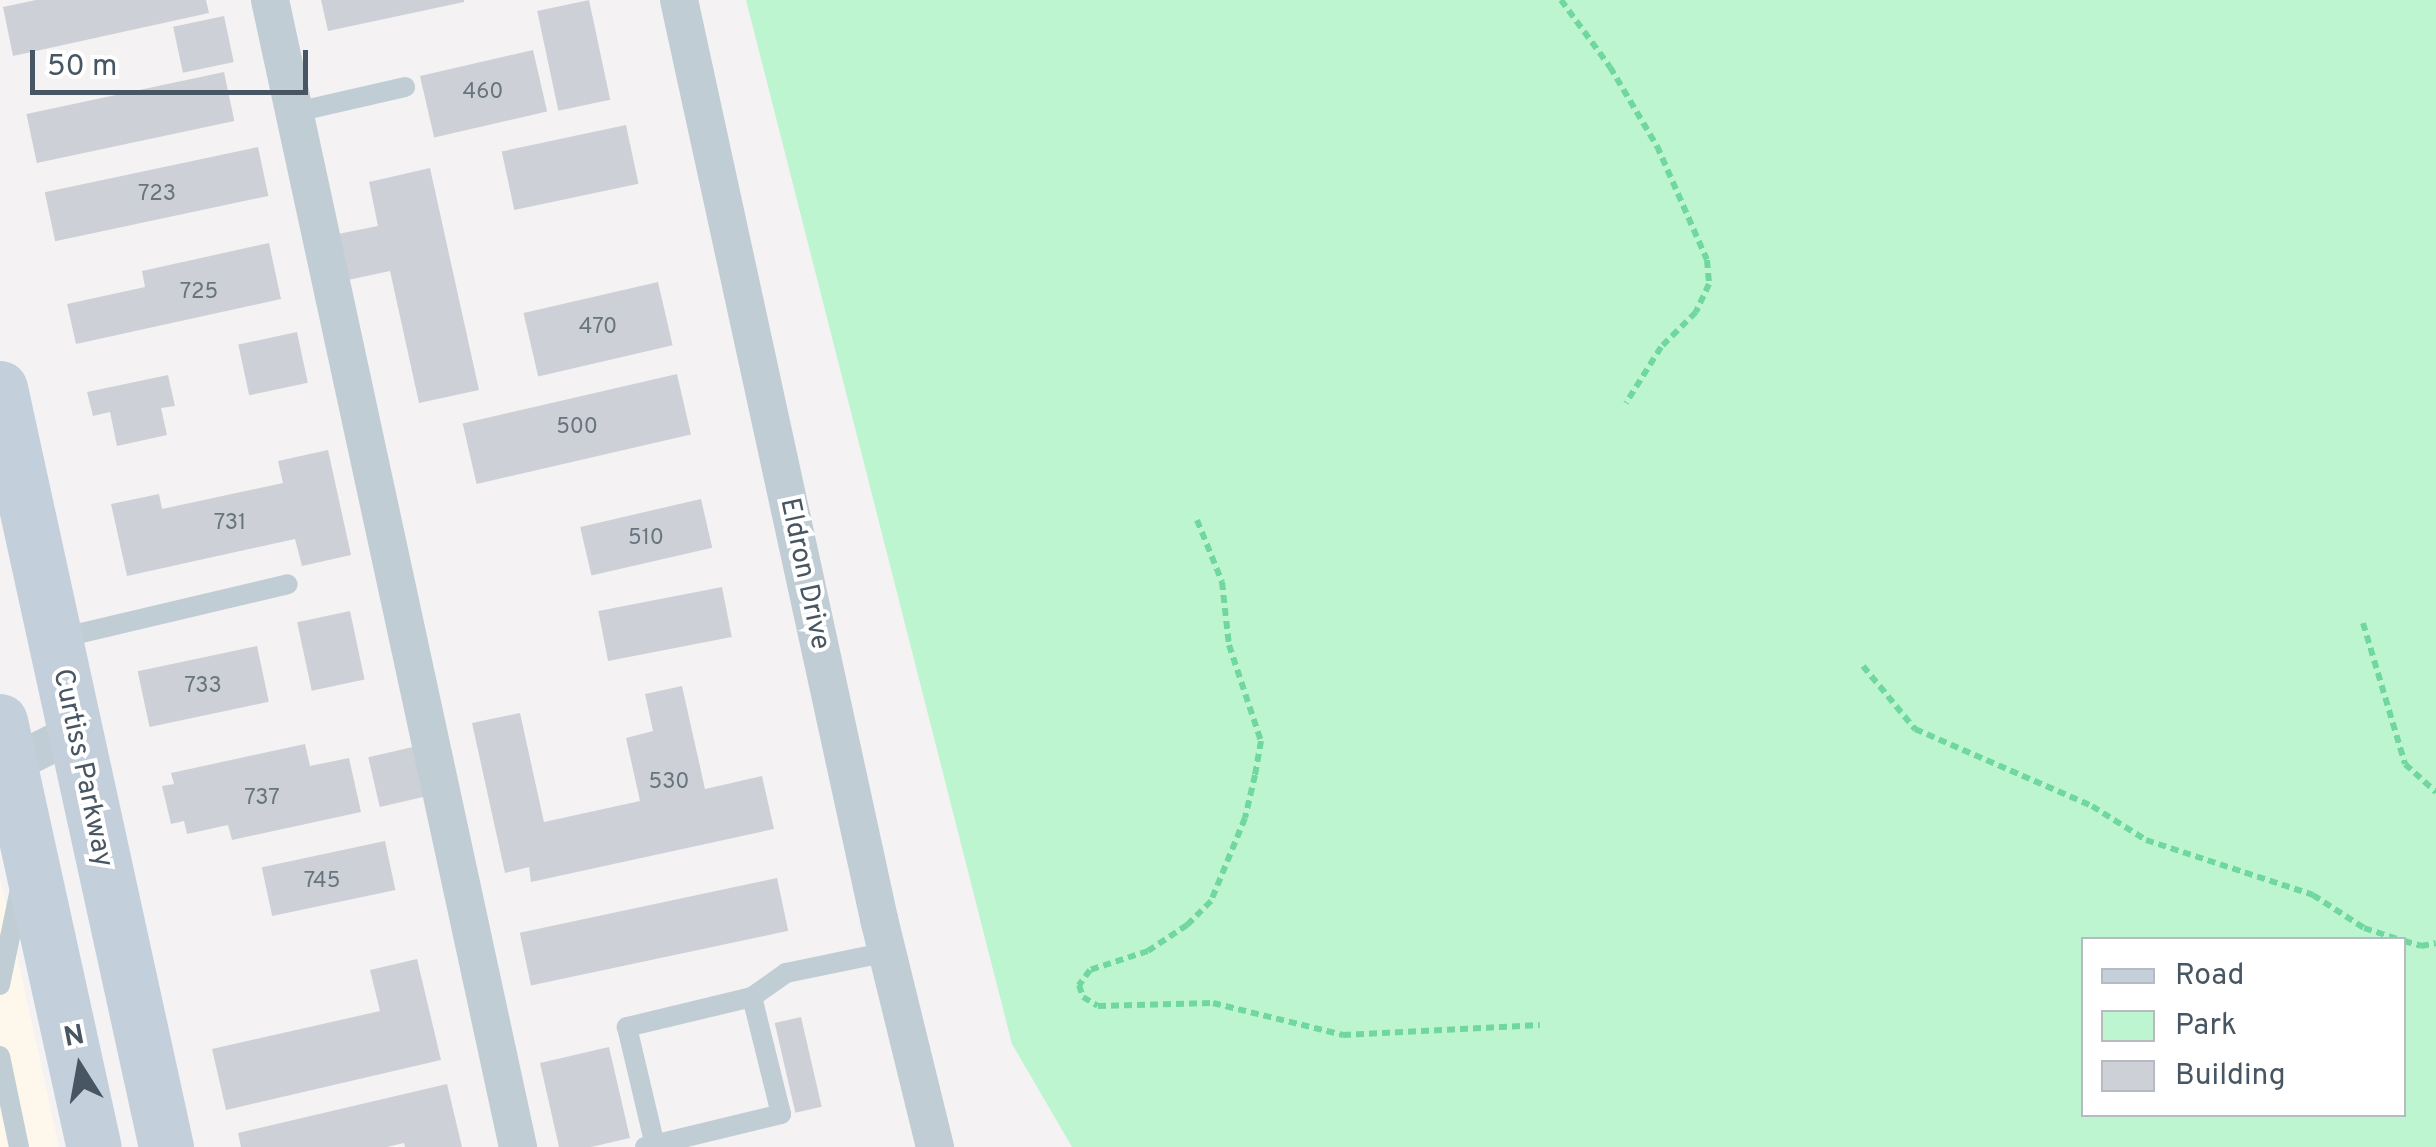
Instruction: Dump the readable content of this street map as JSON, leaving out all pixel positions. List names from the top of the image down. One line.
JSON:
{"streets":{"main road":["Curtiss Parkway"],"street":["Eldron Drive"]},"house_numbers":["460","723","725","470","500","731","510","733","530","737","745"],"legend":["Road","Park","Building"],"scale_bar":"50 m","north":"top"}
